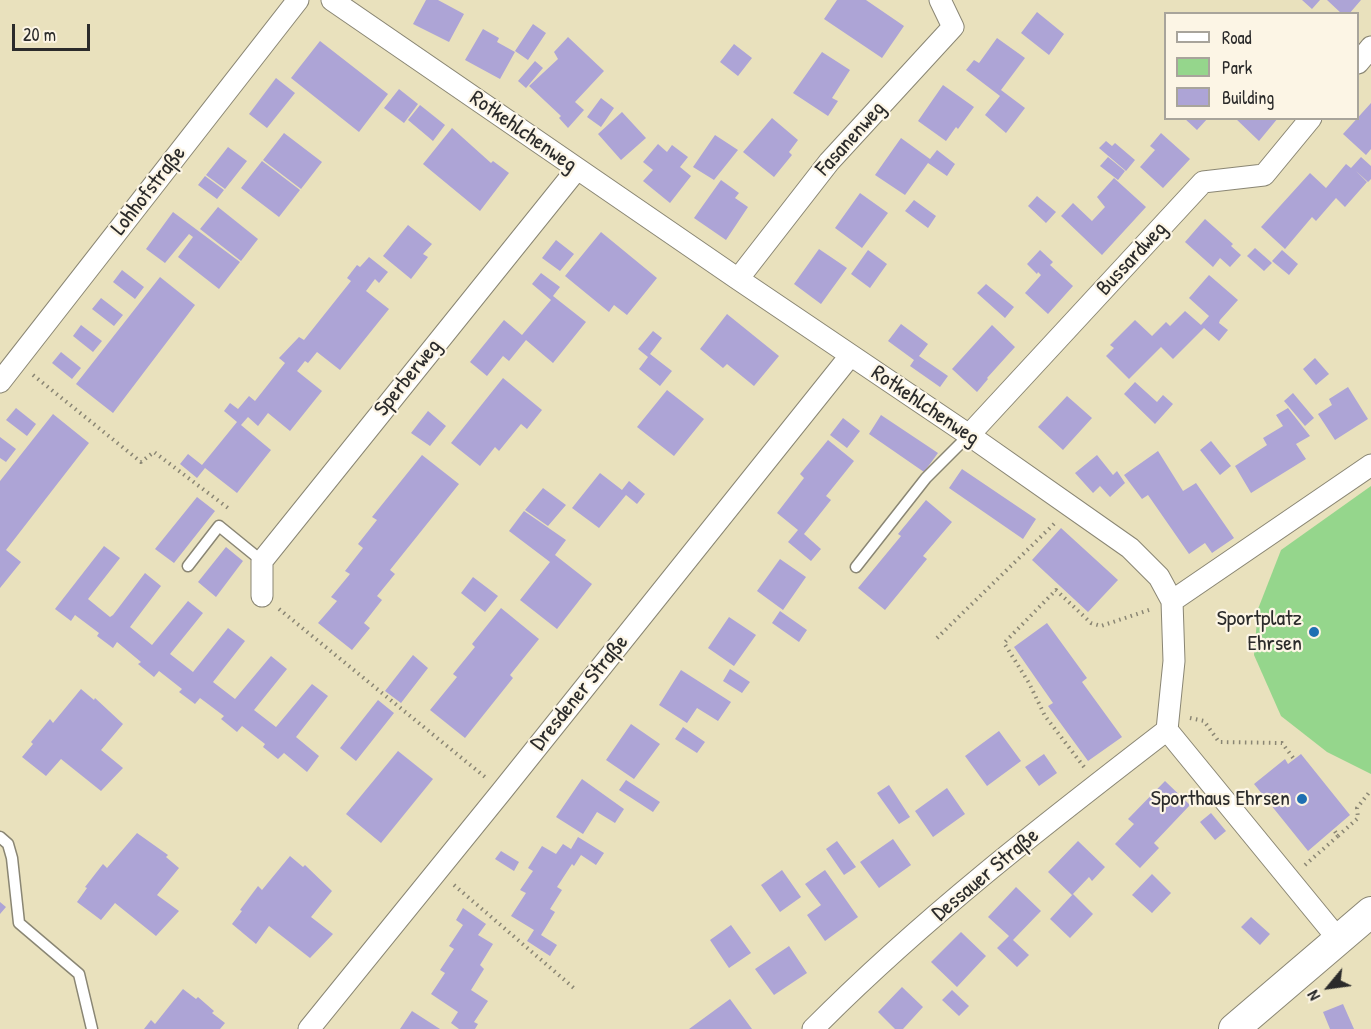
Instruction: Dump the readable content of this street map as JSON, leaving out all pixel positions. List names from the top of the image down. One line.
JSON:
{"streets":{"street":["Rotkehlchenweg","Fasanenweg","Lohhofstraße","Bussardweg","Sperberweg","Dresdener Straße","Dessauer Straße"]},"crossings":[["Rotkehlchenweg","Fasanenweg"],["Rotkehlchenweg","Bussardweg"],["Rotkehlchenweg","Sperberweg"],["Rotkehlchenweg","Dresdener Straße"],["Rotkehlchenweg","Dessauer Straße"]],"places":["Sportplatz Ehrsen","Sporthaus Ehrsen"],"legend":["Road","Park","Building"],"scale_bar":"20 m","north":"bottom left"}
